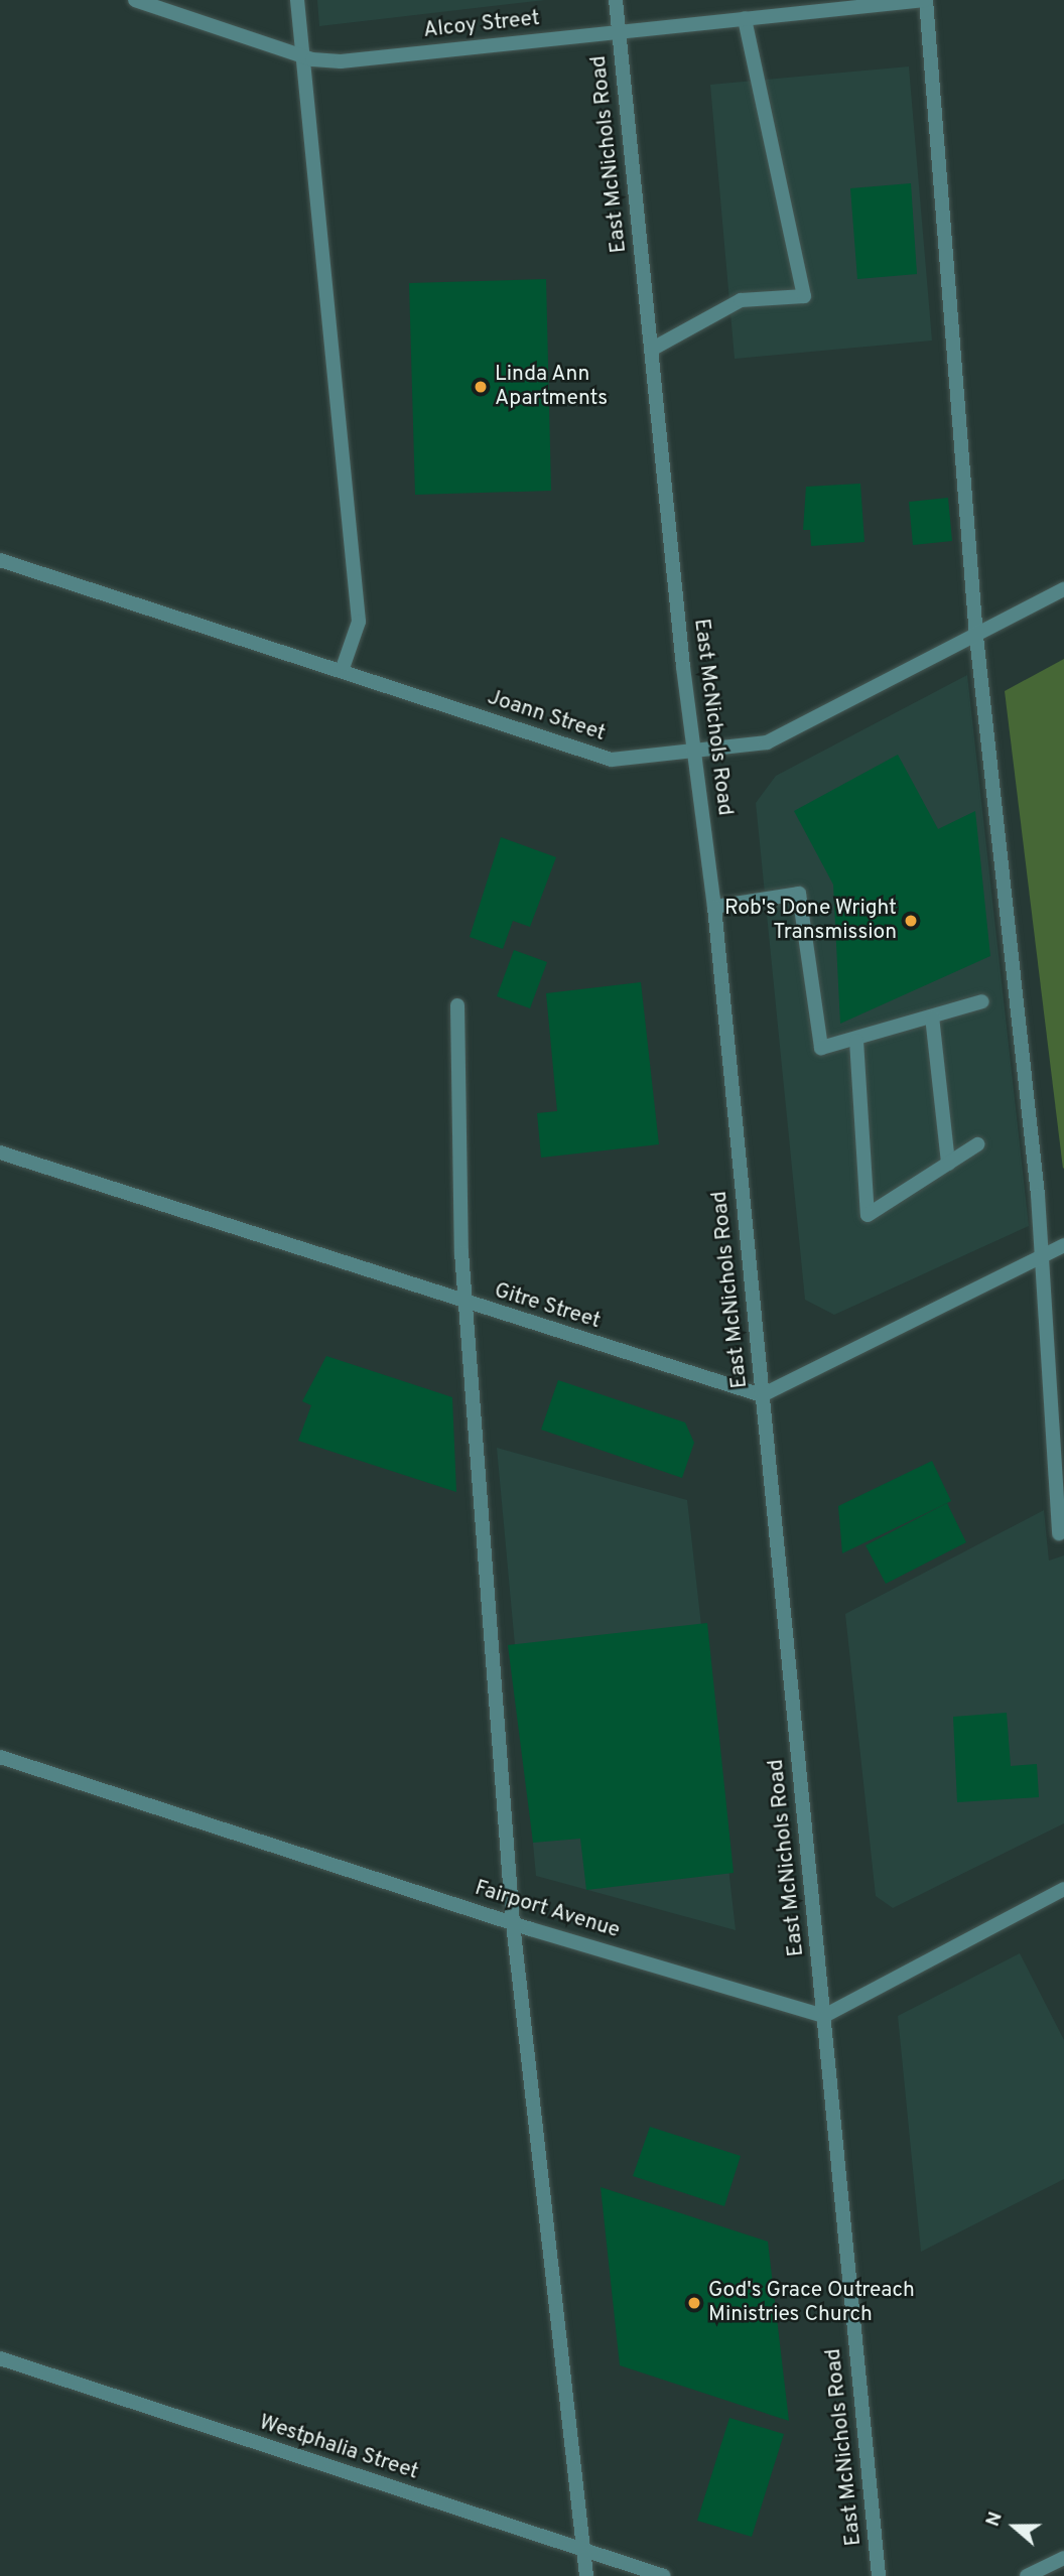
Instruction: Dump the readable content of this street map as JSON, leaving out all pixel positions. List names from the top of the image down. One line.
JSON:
{"streets":{"street":["Alcoy Street","East McNichols Road","Joann Street","Gitre Street","Fairport Avenue","Westphalia Street"]},"crossings":[["Alcoy Street","East McNichols Road"],["East McNichols Road","Joann Street"],["East McNichols Road","Gitre Street"],["East McNichols Road","Fairport Avenue"]],"places":["Linda Ann Apartments","Rob's Done Wright Transmission","God's Grace Outreach Ministries Church"],"north":"left"}
